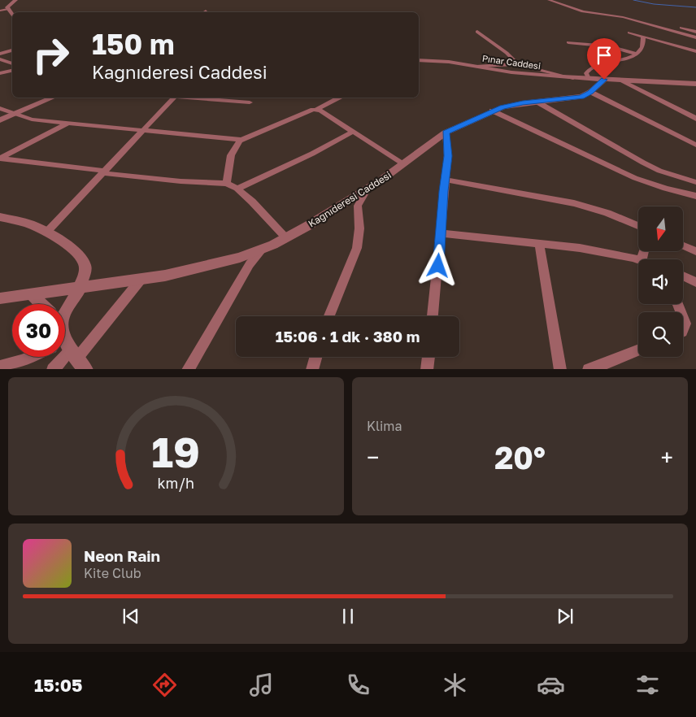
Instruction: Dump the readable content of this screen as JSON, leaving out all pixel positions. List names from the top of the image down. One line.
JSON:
{"streets":{"street":["Pınar Caddesi","Kağnıderesi Caddesi"]},"crossings":[["Pınar Caddesi","Kağnıderesi Caddesi"]],"north":"bottom","page":{"turn":["150 m","Kağnıderesi Caddesi"],"limit":"30","trip":"15:06 · 1 dk · 380 m","tile":"Klima","heat":["−","20°","+"],"song":["Neon Rain","Kite Club"],"tabs":"15:05","gauge":["19","km/h"]}}
